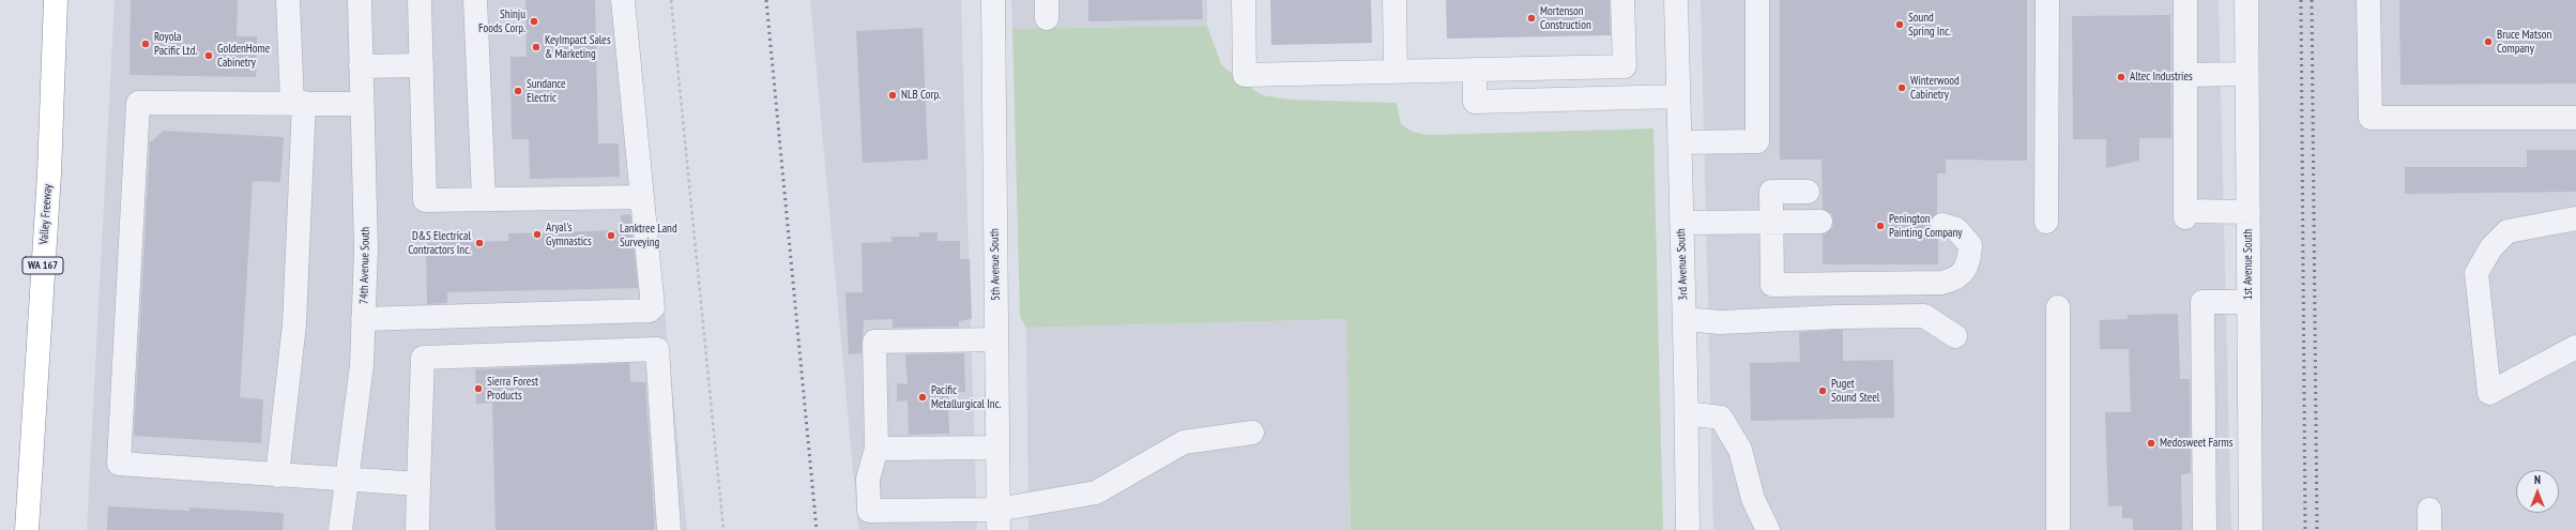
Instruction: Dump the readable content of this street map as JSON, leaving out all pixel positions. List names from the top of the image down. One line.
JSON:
{"streets":{"highway":["Valley Freeway","WA 167"],"street":["5th Avenue South","3rd Avenue South","1st Avenue South","74th Avenue South"]},"places":["Mortenson Construction","Shinju Foods Corp.","Sound Spring Inc.","Bruce Matson Company","Royola Pacific Ltd.","KeyImpact Sales & Marketing","GoldenHome Cabinetry","Altec Industries","Winterwood Cabinetry","Sundance Electric","NLB Corp.","Penington Painting Company","Aryal's Gymnastics","Lanktree Land Surveying","D&S Electrical Contractors Inc.","Sierra Forest Products","Puget Sound Steel","Pacific Metallurgical Inc.","Medosweet Farms"],"north":"top"}
